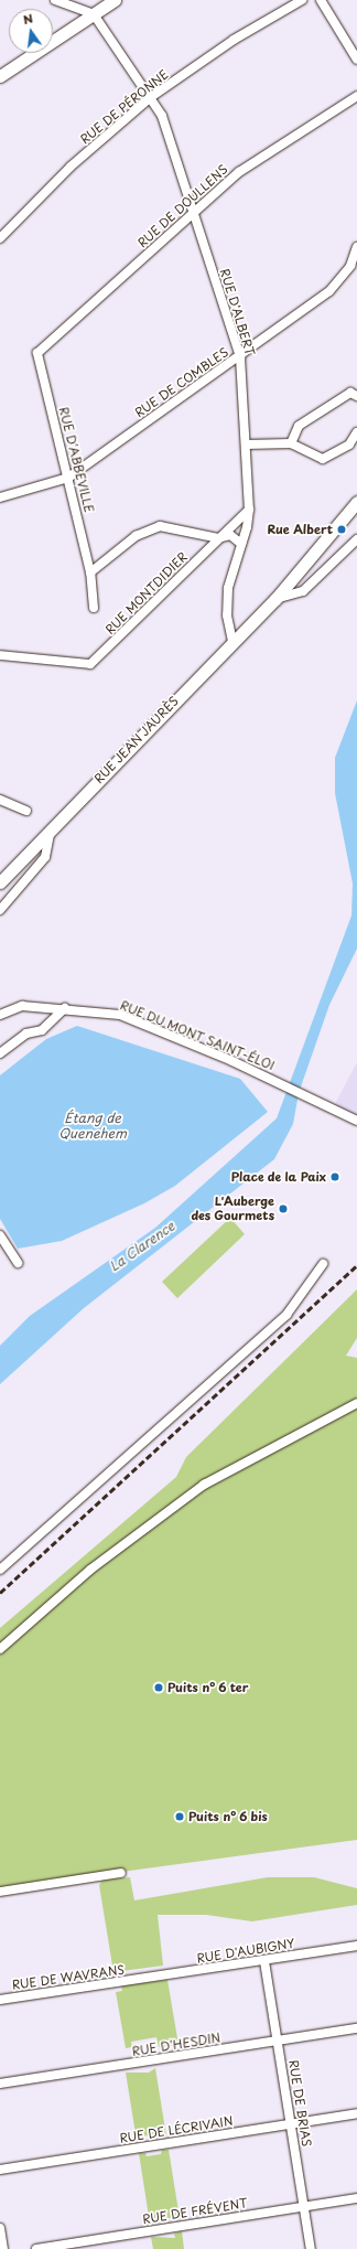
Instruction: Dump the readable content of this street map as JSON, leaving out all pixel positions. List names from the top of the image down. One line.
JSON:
{"streets":{"main road":["RUE JEAN JAURÈS"],"street":["RUE DE PÉRONNE","RUE DE DOULLENS","RUE D'ALBERT","RUE DE COMBLES","RUE D'ABBEVILLE","RUE MONTDIDIER","RUE DU MONT SAINT-ÉLOI","RUE D'AUBIGNY","RUE DE WAVRANS","RUE D'HESDIN","RUE DE BRIAS","RUE DE LÉCRIVAIN","RUE DE FRÉVENT"]},"crossings":[["RUE DE PÉRONNE","RUE D'ALBERT"],["RUE DE DOULLENS","RUE D'ALBERT"],["RUE DE DOULLENS","RUE D'ABBEVILLE"],["RUE D'ALBERT","RUE DE COMBLES"],["RUE D'ALBERT","RUE MONTDIDIER"],["RUE D'ALBERT","RUE JEAN JAURÈS"],["RUE DE COMBLES","RUE D'ABBEVILLE"],["RUE D'AUBIGNY","RUE DE WAVRANS"],["RUE D'AUBIGNY","RUE DE BRIAS"],["RUE D'HESDIN","RUE DE BRIAS"],["RUE DE BRIAS","RUE DE LÉCRIVAIN"],["RUE DE BRIAS","RUE DE FRÉVENT"]],"water":["Étang de Quenehem","La Clarence"],"places":["Rue Albert","Place de la Paix","L'Auberge des Gourmets","Puits n° 6 ter","Puits n° 6 bis"],"north":"top"}
